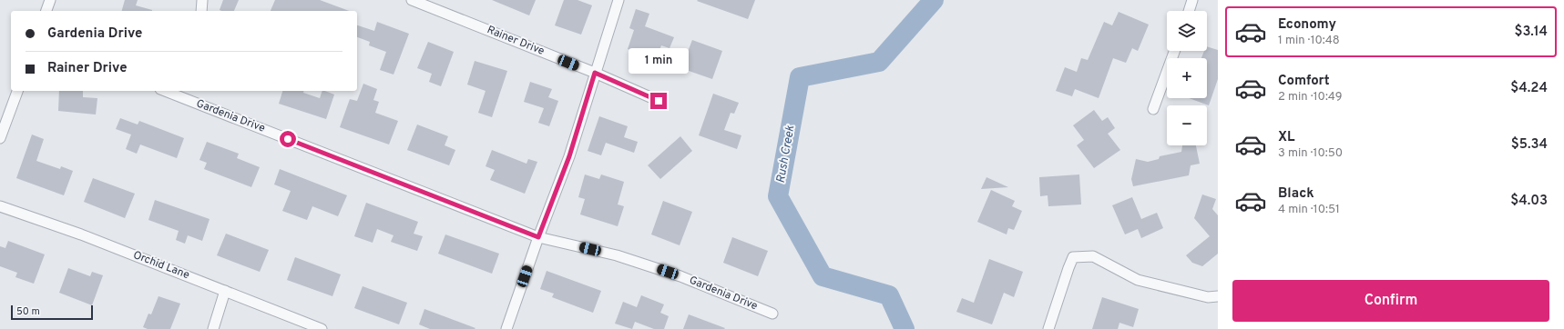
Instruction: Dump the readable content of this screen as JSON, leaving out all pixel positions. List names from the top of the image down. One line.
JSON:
{"streets":{"street":["Rainer Drive","Gardenia Drive","Orchid Lane"]},"water":["Rush Creek"],"scale_bar":"50 m","page":{"list":[{"name":"Economy","note":"1 min · 10:48","value":"$3.14"},{"name":"Comfort","note":"2 min · 10:49","value":"$4.24"},{"name":"XL","note":"3 min · 10:50","value":"$5.34"},{"name":"Black","note":"4 min · 10:51","value":"$4.03"}],"map_buttons":["+","−"],"banner":["Gardenia Drive","Rainer Drive"],"bubble":"1 min","buttons":"Confirm","scale":"50 m"}}
